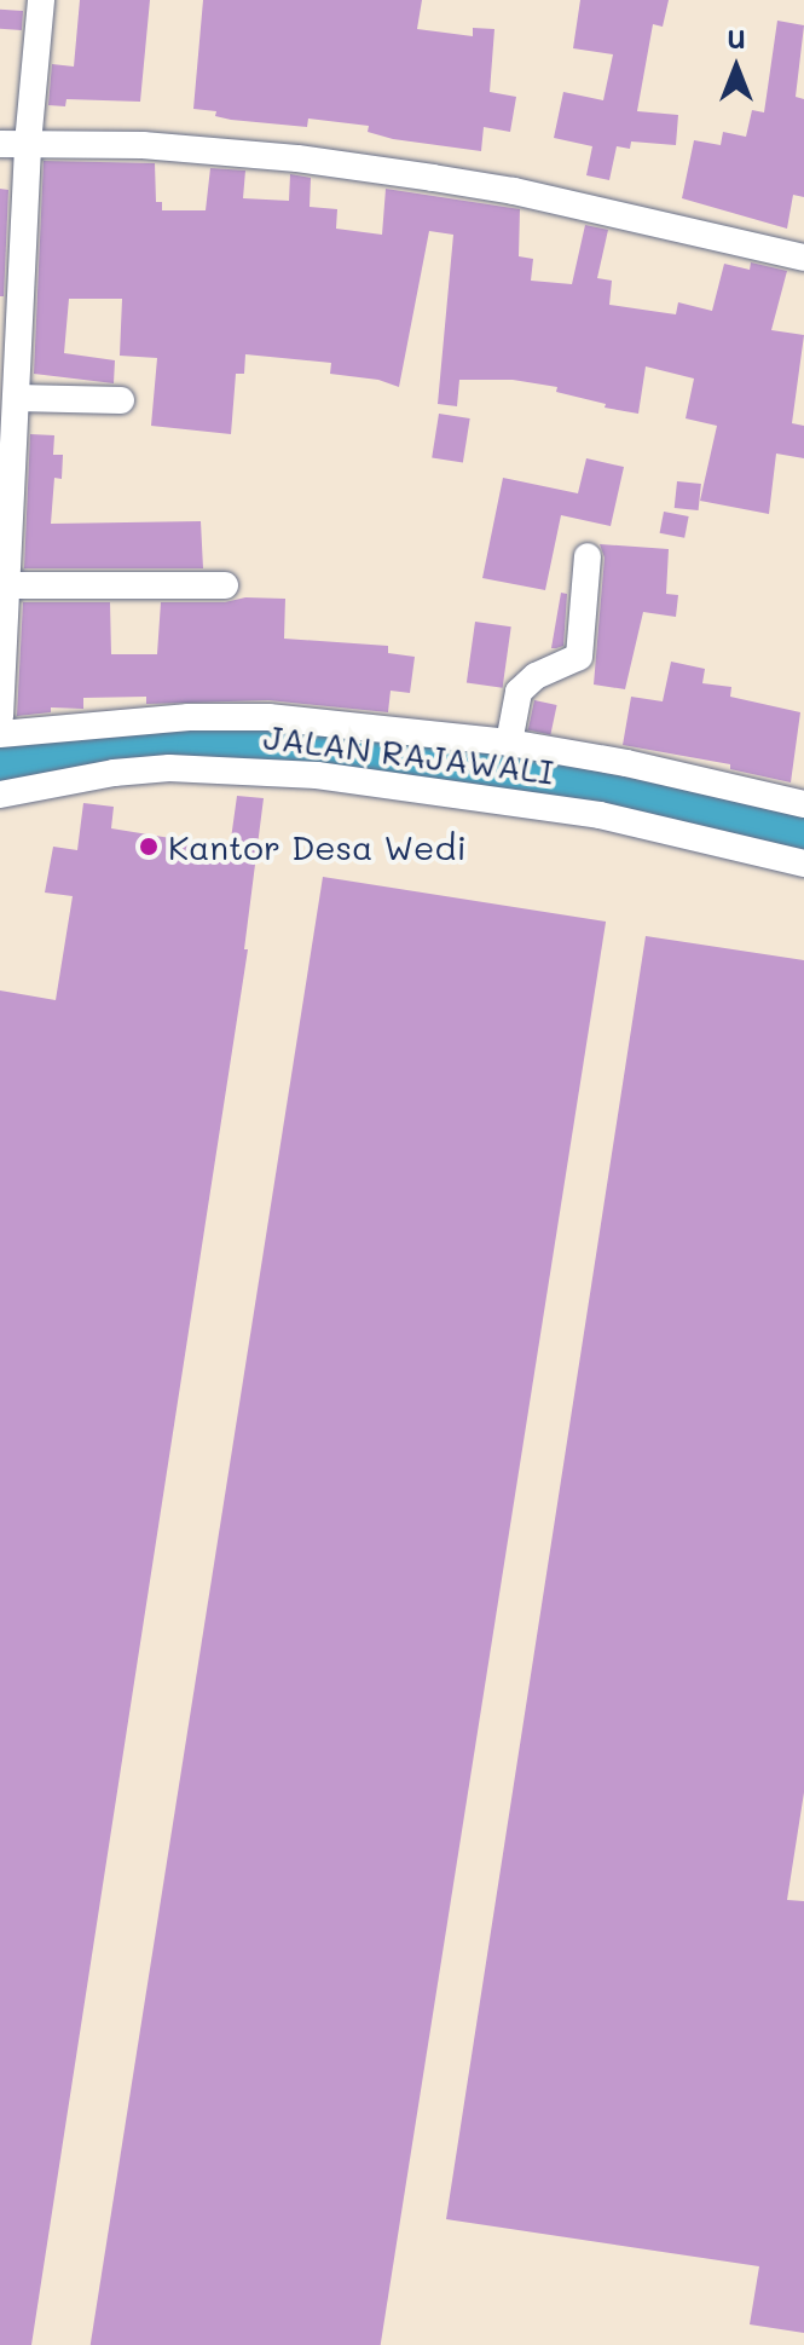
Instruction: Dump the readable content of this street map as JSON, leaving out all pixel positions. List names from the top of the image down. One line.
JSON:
{"streets":{"street":["JALAN RAJAWALI"]},"places":["Kantor Desa Wedi"],"north":"top"}
